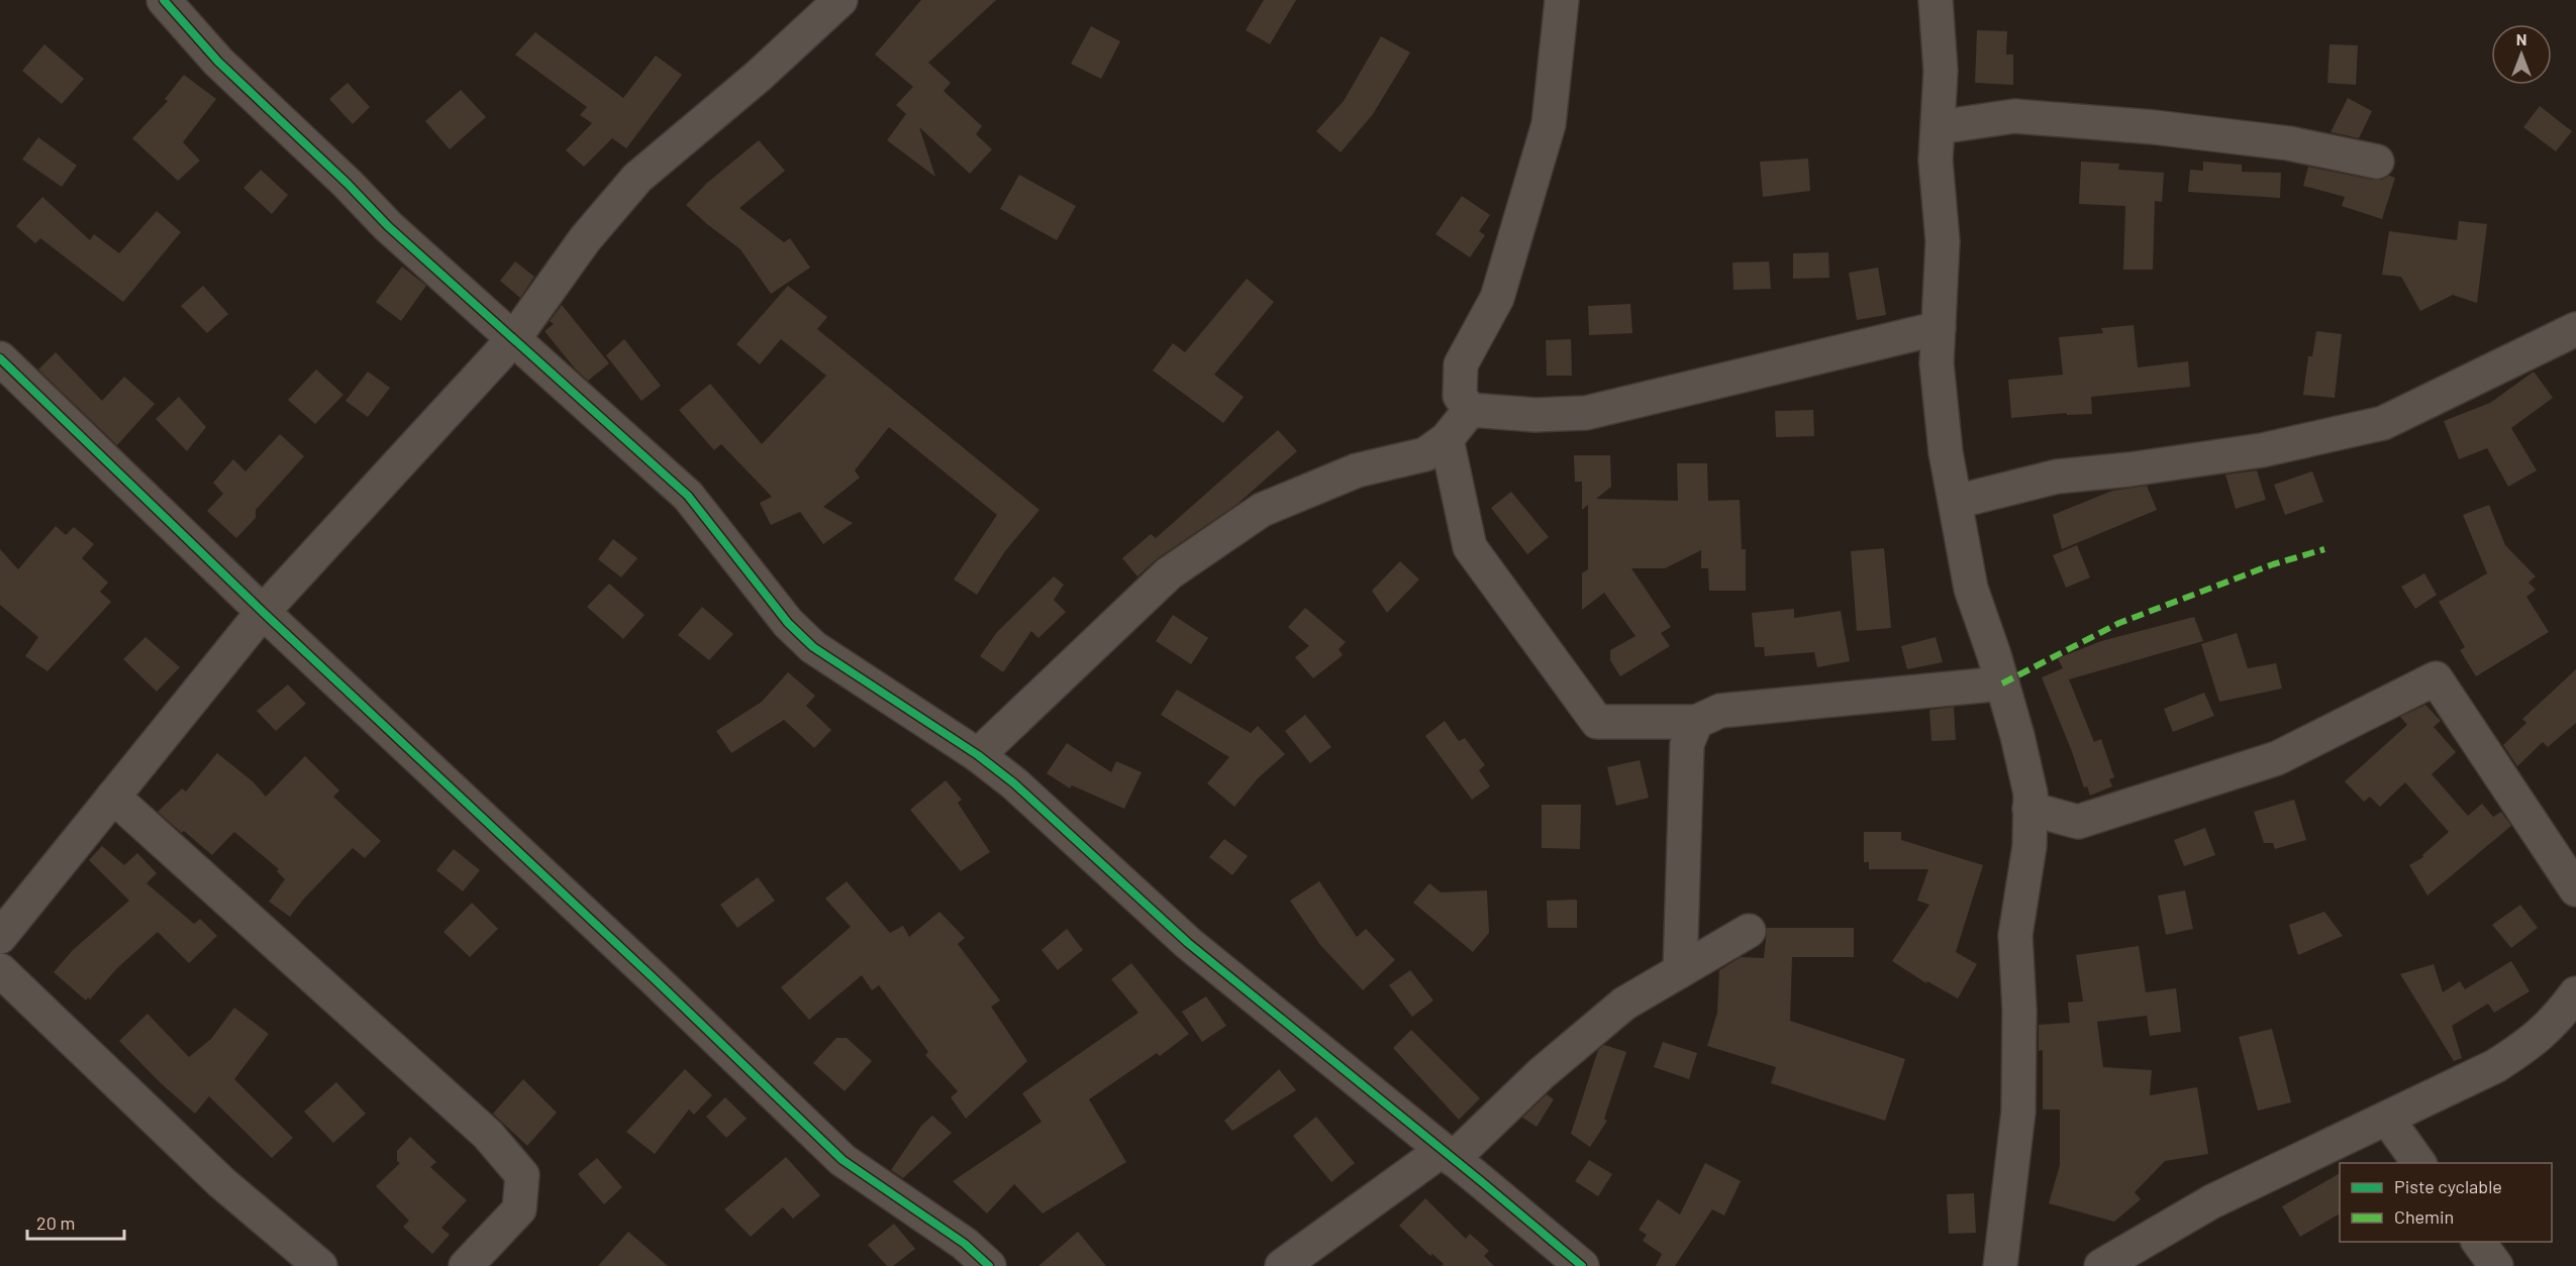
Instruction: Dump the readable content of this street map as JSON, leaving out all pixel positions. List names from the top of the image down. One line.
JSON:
{"legend":["Piste cyclable","Chemin"],"scale_bar":"20 m","north":"top"}
